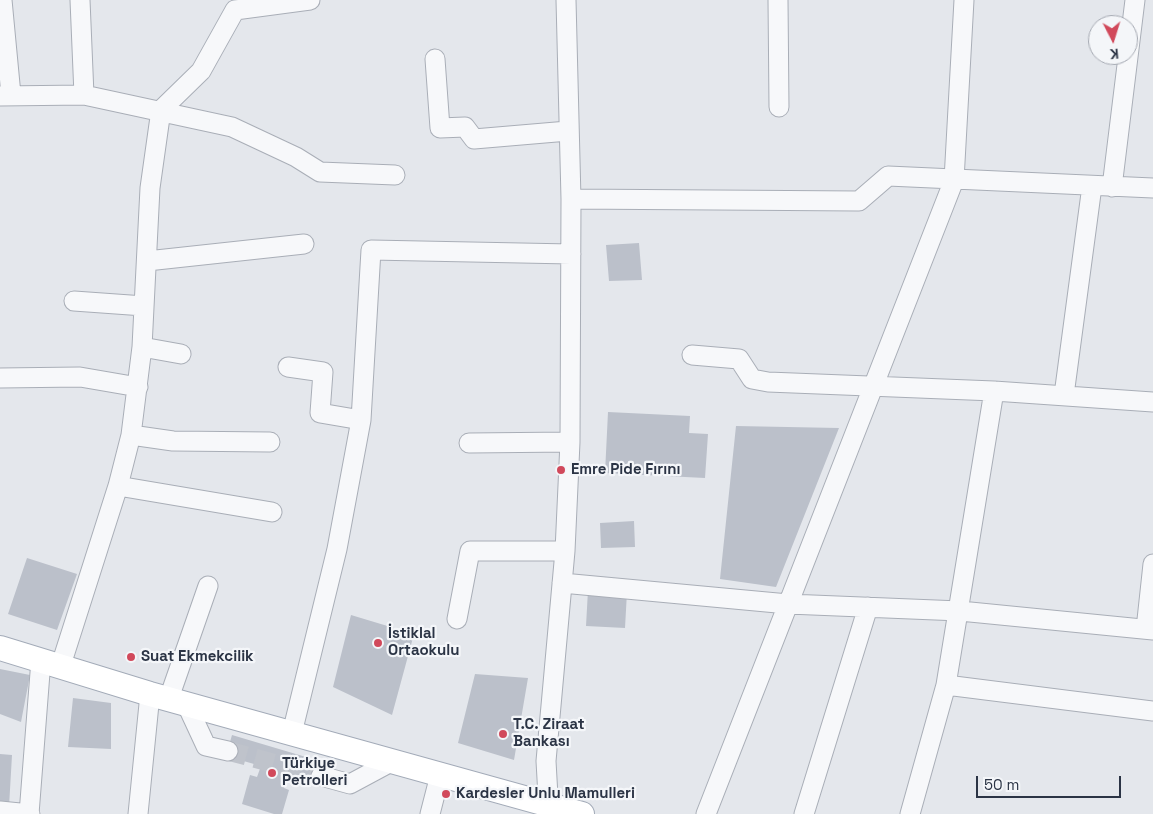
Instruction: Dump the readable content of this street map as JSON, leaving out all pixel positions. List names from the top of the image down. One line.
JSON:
{"places":["Emre Pide Fırını","İstiklal Ortaokulu","Suat Ekmekcilik","T.C. Ziraat Bankası","Türkiye Petrolleri","Kardesler Unlu Mamulleri"],"scale_bar":"50 m","north":"bottom"}
